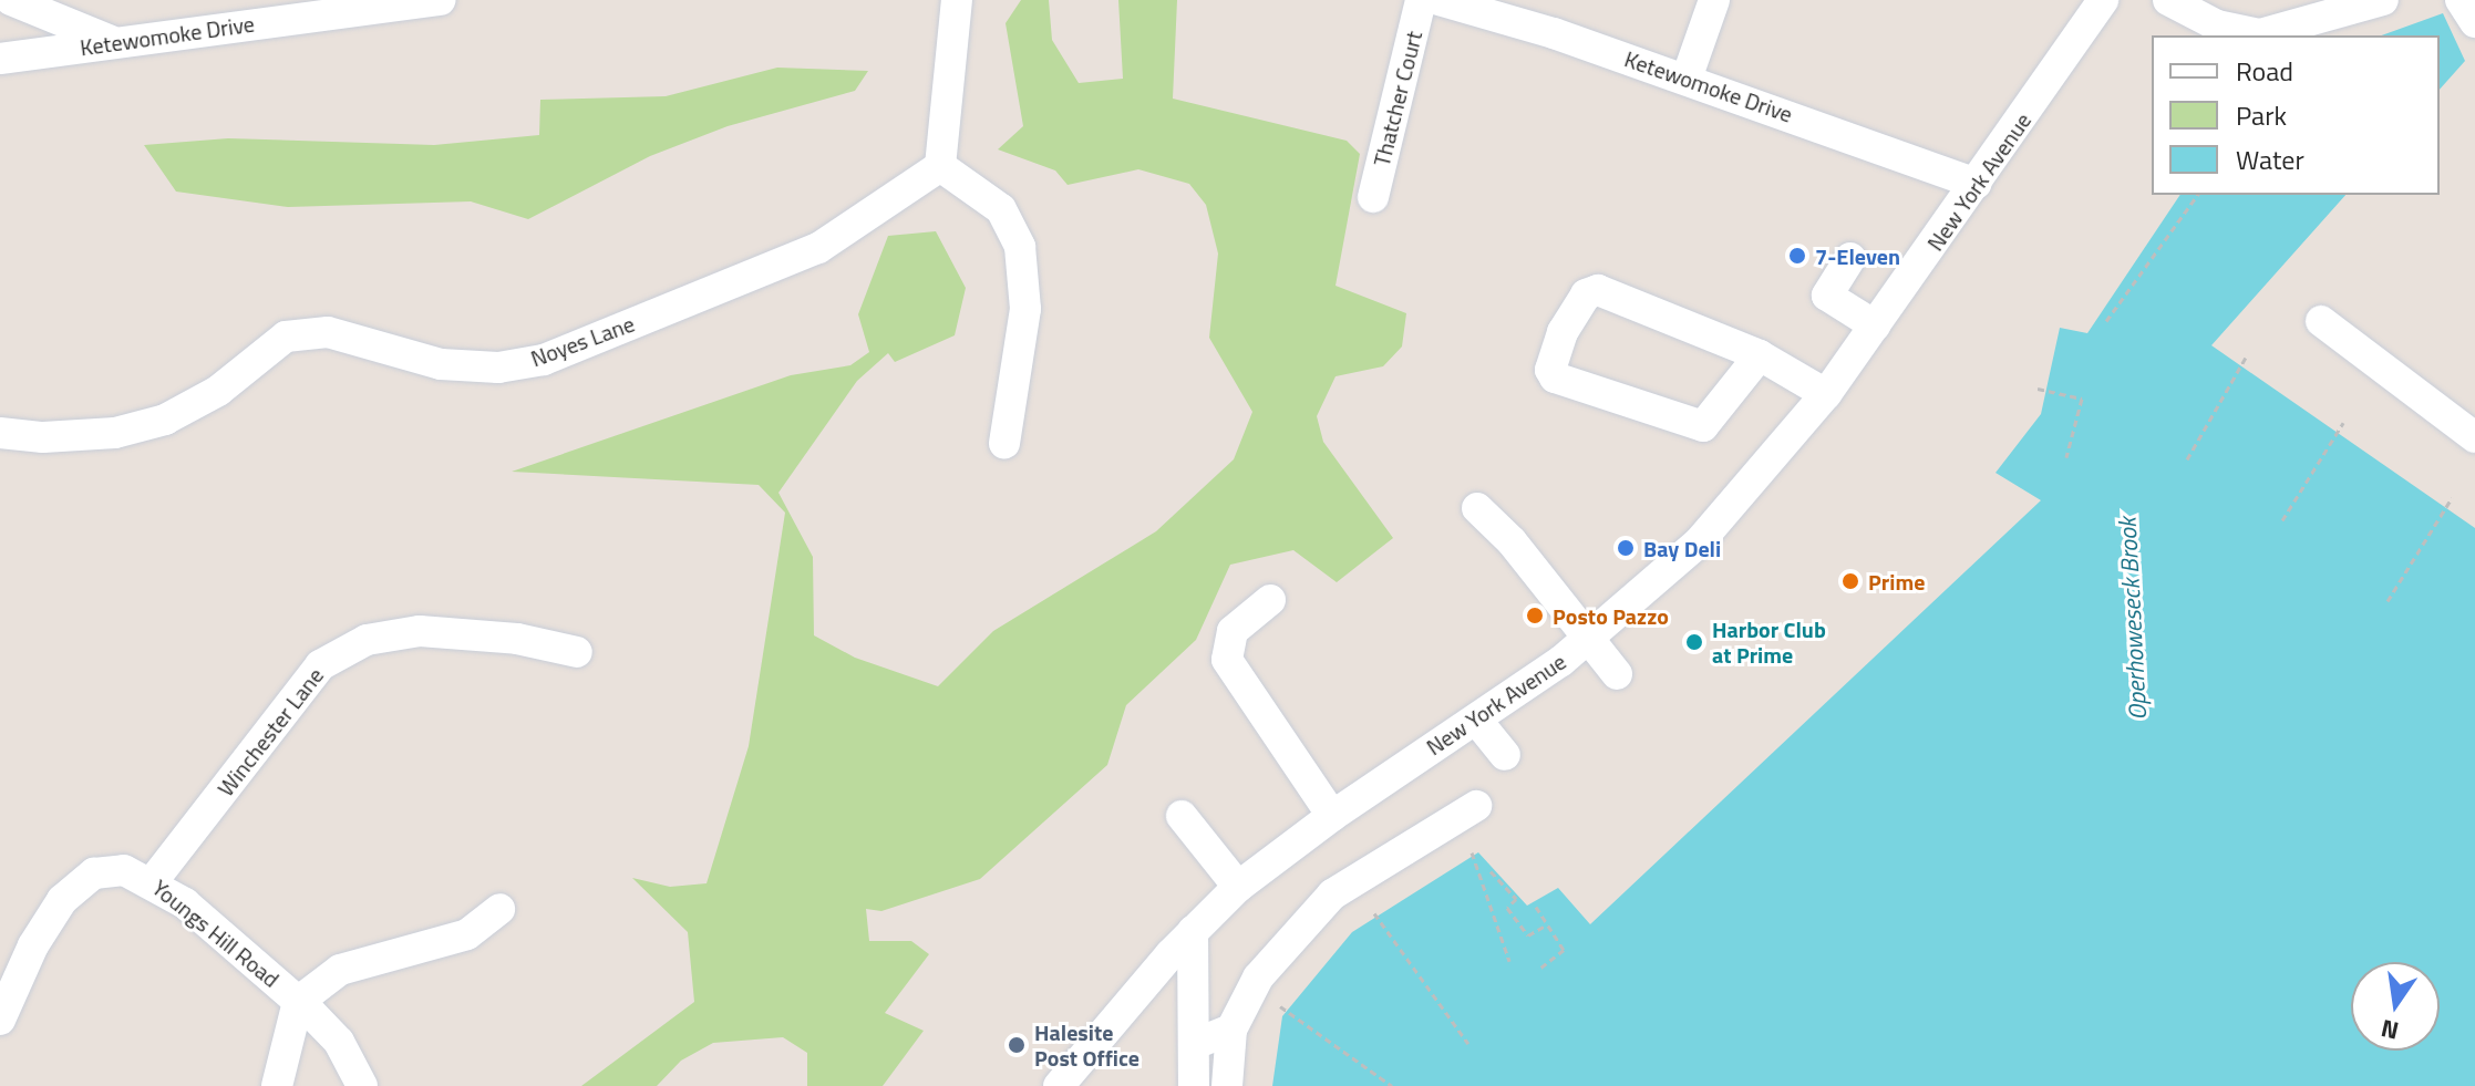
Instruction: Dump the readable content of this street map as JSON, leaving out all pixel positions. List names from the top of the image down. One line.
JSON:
{"streets":{"street":["Ketewomoke Drive","Thatcher Court","New York Avenue","Noyes Lane","Winchester Lane","Youngs Hill Road"]},"crossings":[["Ketewomoke Drive","New York Avenue"],["Winchester Lane","Youngs Hill Road"]],"water":["Operhoweseck Brook"],"places":["7-Eleven","Bay Deli","Prime","Posto Pazzo","Harbor Club at Prime","Halesite Post Office"],"legend":["Road","Park","Water"],"north":"bottom"}
